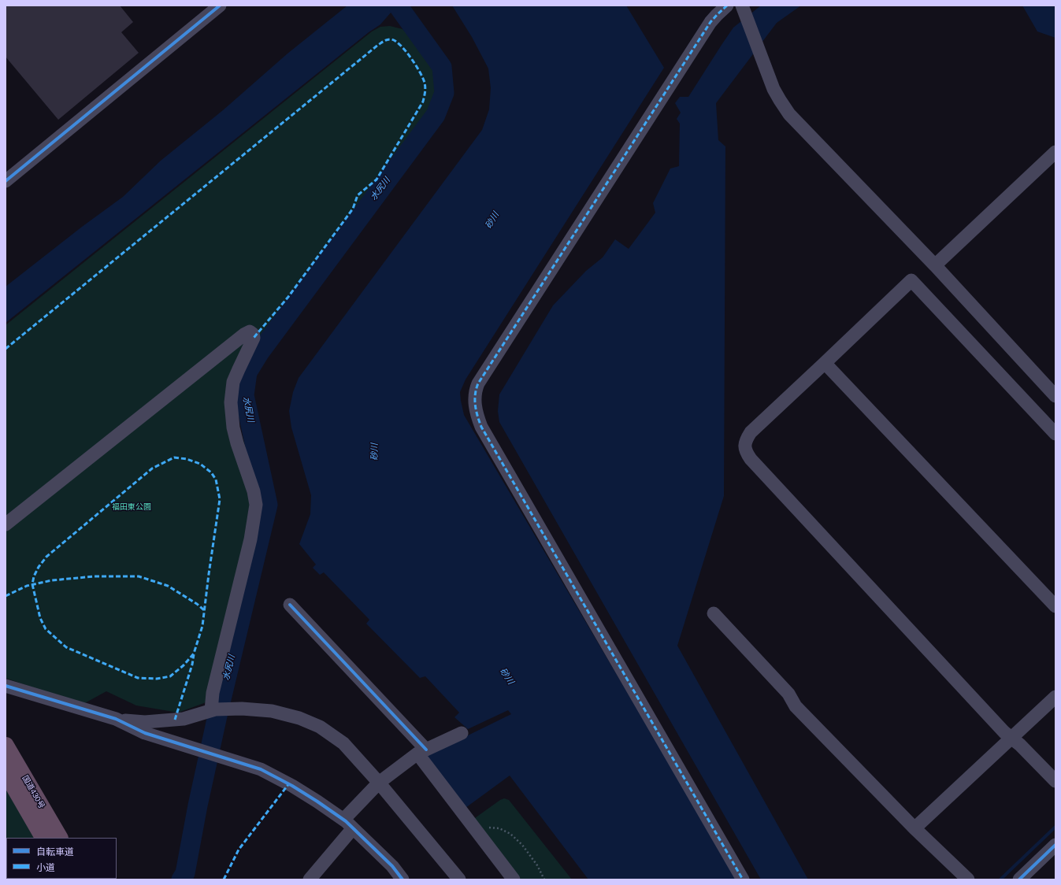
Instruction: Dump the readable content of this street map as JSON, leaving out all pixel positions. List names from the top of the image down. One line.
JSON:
{"streets":{"highway":["国道430号"]},"water":["水尻川","砂川"],"parks":["福田東公園"],"legend":["自転車道","小道"]}
